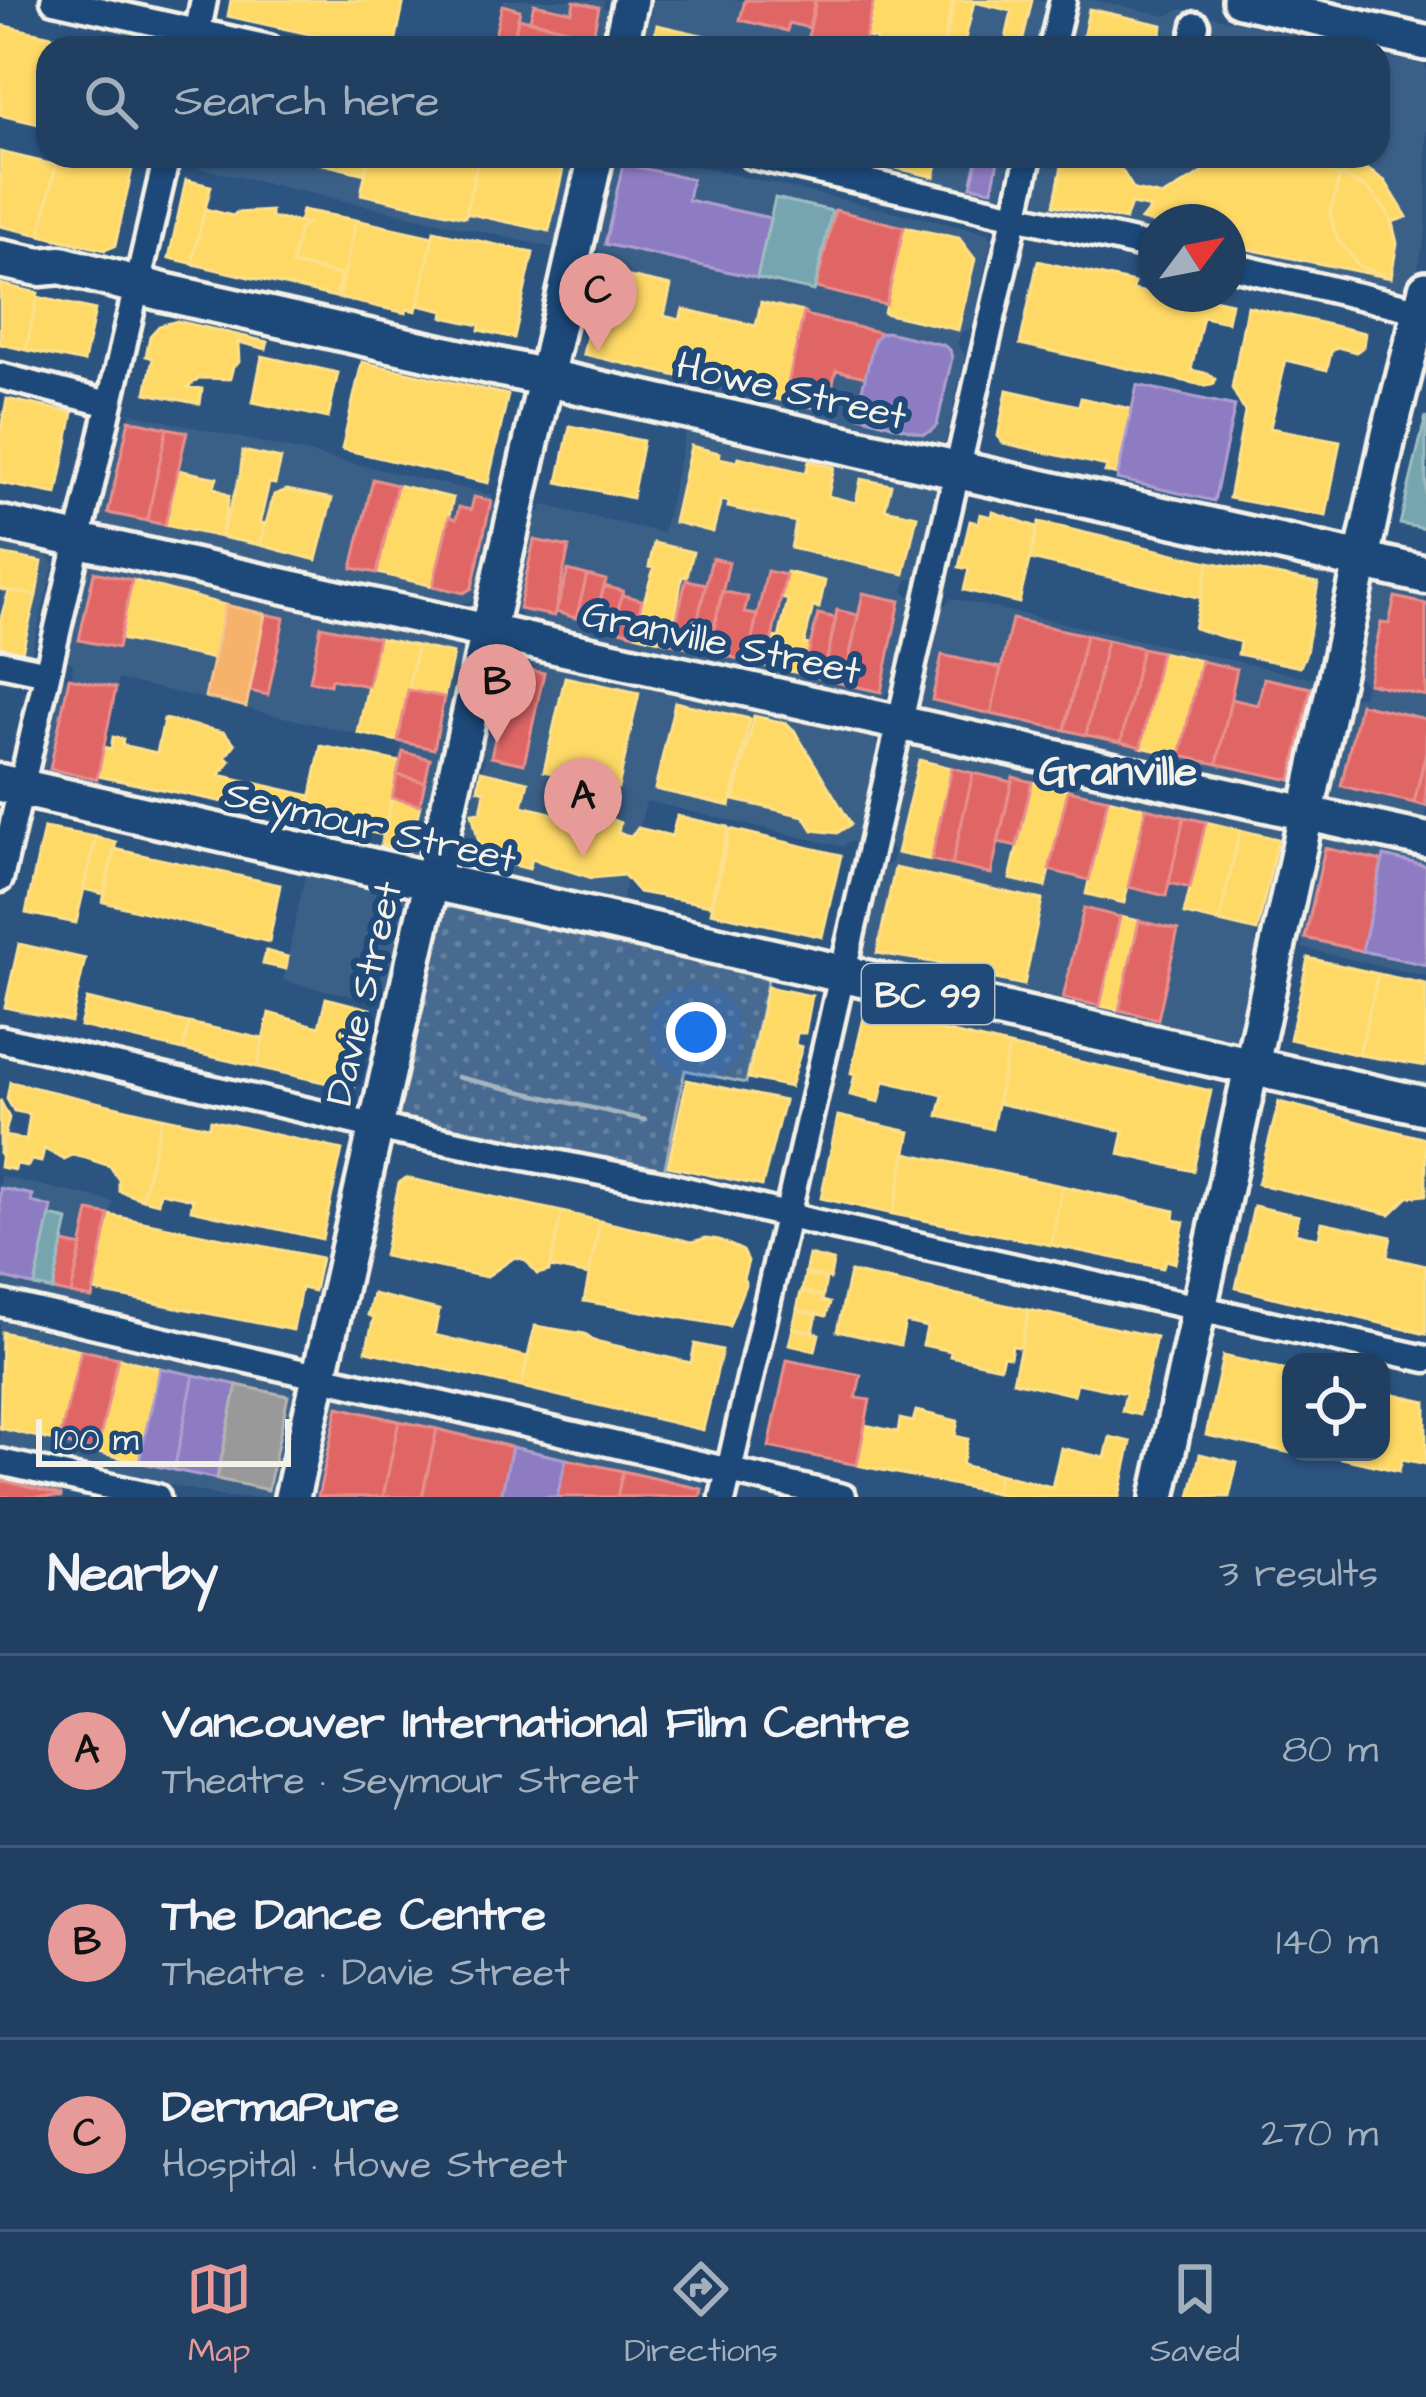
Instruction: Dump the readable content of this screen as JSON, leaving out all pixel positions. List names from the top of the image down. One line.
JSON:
{"streets":{"highway":["Howe Street","Seymour Street","BC 99"],"main road":["Granville Street","Davie Street"]},"crossings":[["Howe Street","Davie Street"],["Granville Street","Davie Street"],["Seymour Street","Davie Street"]],"districts":["Granville"],"scale_bar":"100 m","north":"top right","page":{"search":"Search here","pins":["C","B","A"],"scale":"100 m","heading":["Nearby","3 results"],"list":[{"mark":"A","name":"Vancouver International Film Centre","note":"Theatre · Seymour Street","value":"80 m"},{"mark":"B","name":"The Dance Centre","note":"Theatre · Davie Street","value":"140 m"},{"mark":"C","name":"DermaPure","note":"Hospital · Howe Street","value":"270 m"}],"nav":["Map","Directions","Saved"]}}
